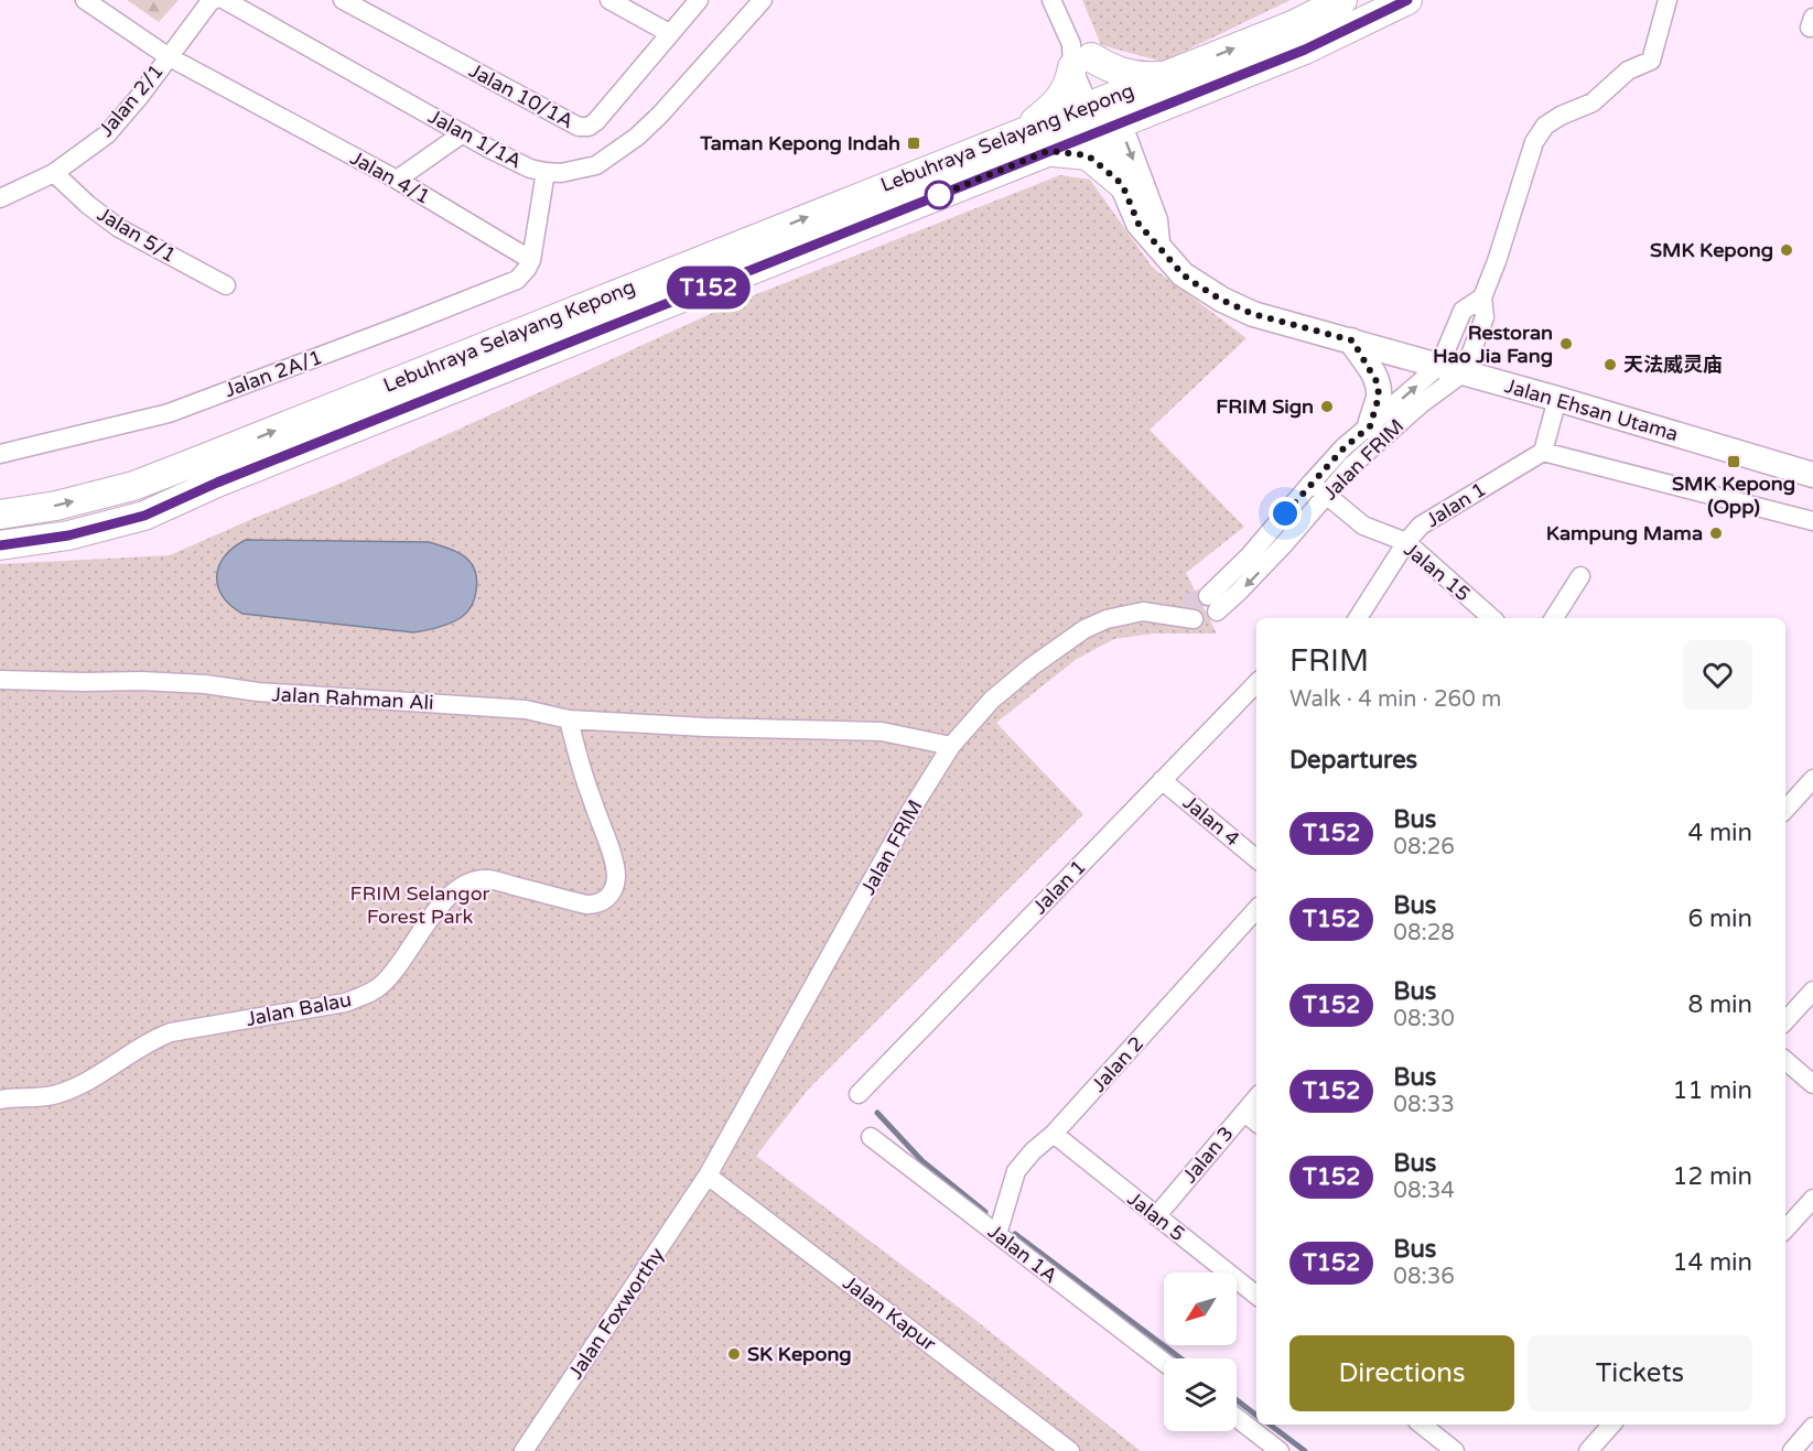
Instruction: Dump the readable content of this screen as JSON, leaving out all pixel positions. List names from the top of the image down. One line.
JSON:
{"streets":{"main road":["Lebuhraya Selayang Kepong"],"street":["Jalan 10/1A","Jalan 2/1","Jalan 1/1A","Jalan 4/1","Jalan 5/1","Jalan 2A/1","Jalan Ehsan Utama","Jalan FRIM","Jalan 1","Jalan 15","Jalan Rahman Ali","Jalan 4","Jalan Balau","Jalan 2","Jalan 3","Jalan 5","Jalan 1A","Jalan Foxworthy","Jalan Kapur"]},"crossings":[["Jalan 2/1","Jalan 1/1A"],["Jalan 2/1","Jalan 4/1"],["Jalan 2/1","Jalan 5/1"],["Lebuhraya Selayang Kepong","Jalan Ehsan Utama"],["Jalan 4/1","Jalan 2A/1"],["Jalan Ehsan Utama","Jalan FRIM"],["Jalan FRIM","Jalan 15"],["Jalan FRIM","Jalan Rahman Ali"],["Jalan FRIM","Jalan Foxworthy"],["Jalan FRIM","Jalan Kapur"],["Jalan 1","Jalan 15"],["Jalan 1","Jalan 4"],["Jalan Rahman Ali","Jalan Balau"],["Jalan 2","Jalan 5"],["Jalan 2","Jalan 1A"],["Jalan 3","Jalan 5"],["Jalan Foxworthy","Jalan Kapur"]],"parks":["FRIM Selangor Forest Park"],"places":{"transit":["Taman Kepong Indah","SMK Kepong (Opp)"],"other":["SMK Kepong","Restoran Hao Jia Fang","天法威灵庙","FRIM Sign","Kampung Mama","SK Kepong"]},"lines":["bus line T152"],"north":"bottom left","page":{"on_map":"T152","heading":[["FRIM","Walk · 4 min · 260 m"],"Departures"],"list":[{"mark":"T152","name":"Bus","note":"08:26","value":"4 min"},{"mark":"T152","name":"Bus","note":"08:28","value":"6 min"},{"mark":"T152","name":"Bus","note":"08:30","value":"8 min"},{"mark":"T152","name":"Bus","note":"08:33","value":"11 min"},{"mark":"T152","name":"Bus","note":"08:34","value":"12 min"},{"mark":"T152","name":"Bus","note":"08:36","value":"14 min"}],"buttons":["Directions","Tickets"]}}
